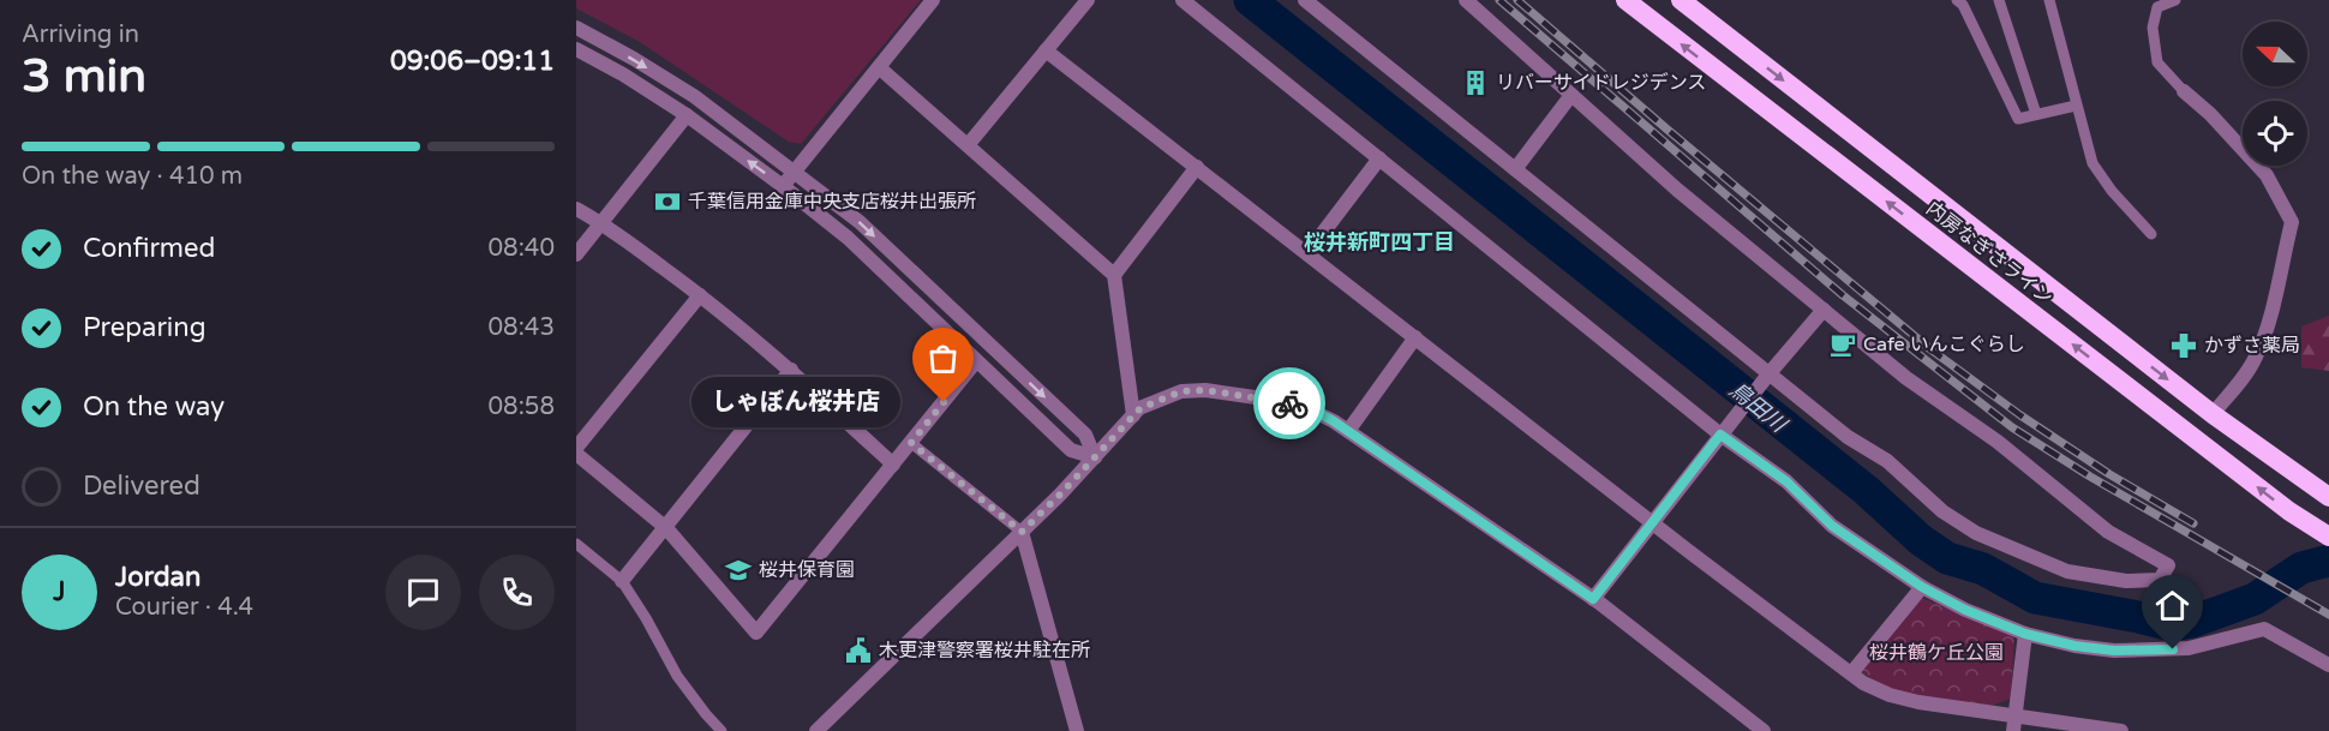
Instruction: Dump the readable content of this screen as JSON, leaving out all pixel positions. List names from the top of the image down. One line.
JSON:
{"streets":{"highway":["内房なぎさライン"]},"districts":["桜井新町四丁目"],"water":["鳥田川"],"parks":["桜井鶴ケ丘公園"],"places":{"building":["リバーサイドレジデンス"],"bank":["千葉信用金庫中央支店桜井出張所"],"cafe":["Cafe いんこぐらし"],"pharmacy":["かずさ薬局"],"other":["しゃぼん桜井店"],"school or university":["桜井保育園"],"public building":["木更津警察署桜井駐在所"]},"north":"left","page":{"heading":["3 min","Arriving in","09:06–09:11"],"panel":["Jordan","Courier · 4.4"],"bar":"On the way · 410 m","list":[["Confirmed","08:40"],["Preparing","08:43"],["On the way","08:58"],"Delivered"],"bubble":"しゃぼん桜井店","round":"J"}}
